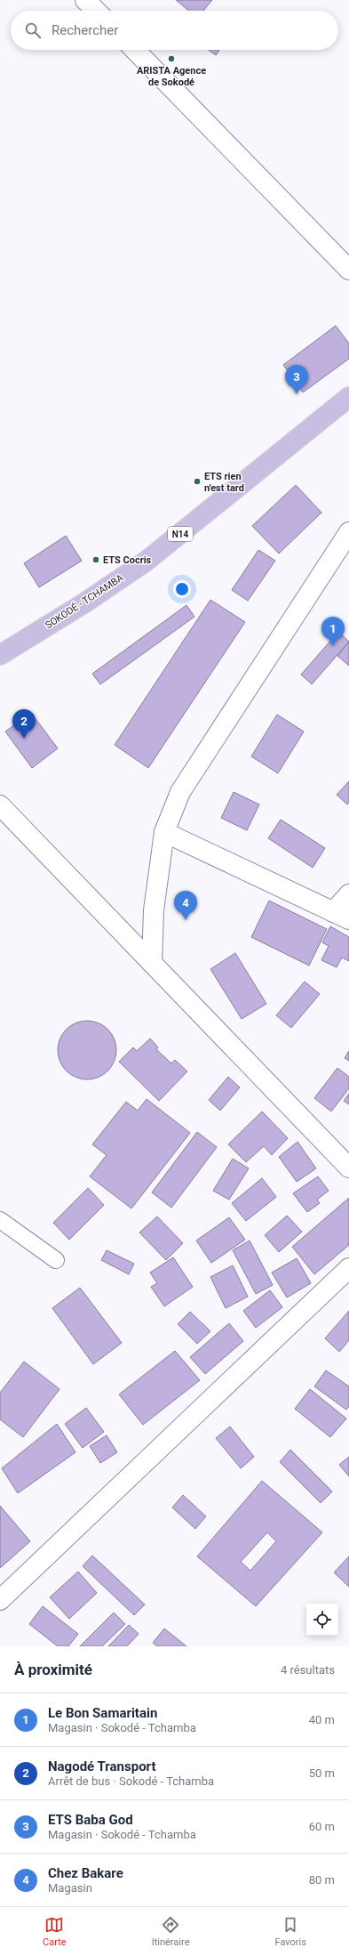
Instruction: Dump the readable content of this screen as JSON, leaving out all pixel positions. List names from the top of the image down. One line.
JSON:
{"streets":{"main road":["N14","SOKODÉ - TCHAMBA"]},"places":["ARISTA Agence de Sokodé","ETS rien n'est tard","ETS Cocris"],"page":{"search":"Rechercher","pins":["3","1","2","4"],"heading":["À proximité","4 résultats"],"list":[{"mark":"1","name":"Le Bon Samaritain","note":"Magasin · Sokodé - Tchamba","value":"40 m"},{"mark":"2","name":"Nagodé Transport","note":"Arrêt de bus · Sokodé - Tchamba","value":"50 m"},{"mark":"3","name":"ETS Baba God","note":"Magasin · Sokodé - Tchamba","value":"60 m"},{"mark":"4","name":"Chez Bakare","note":"Magasin","value":"80 m"}],"nav":["Carte","Itinéraire","Favoris"]}}
